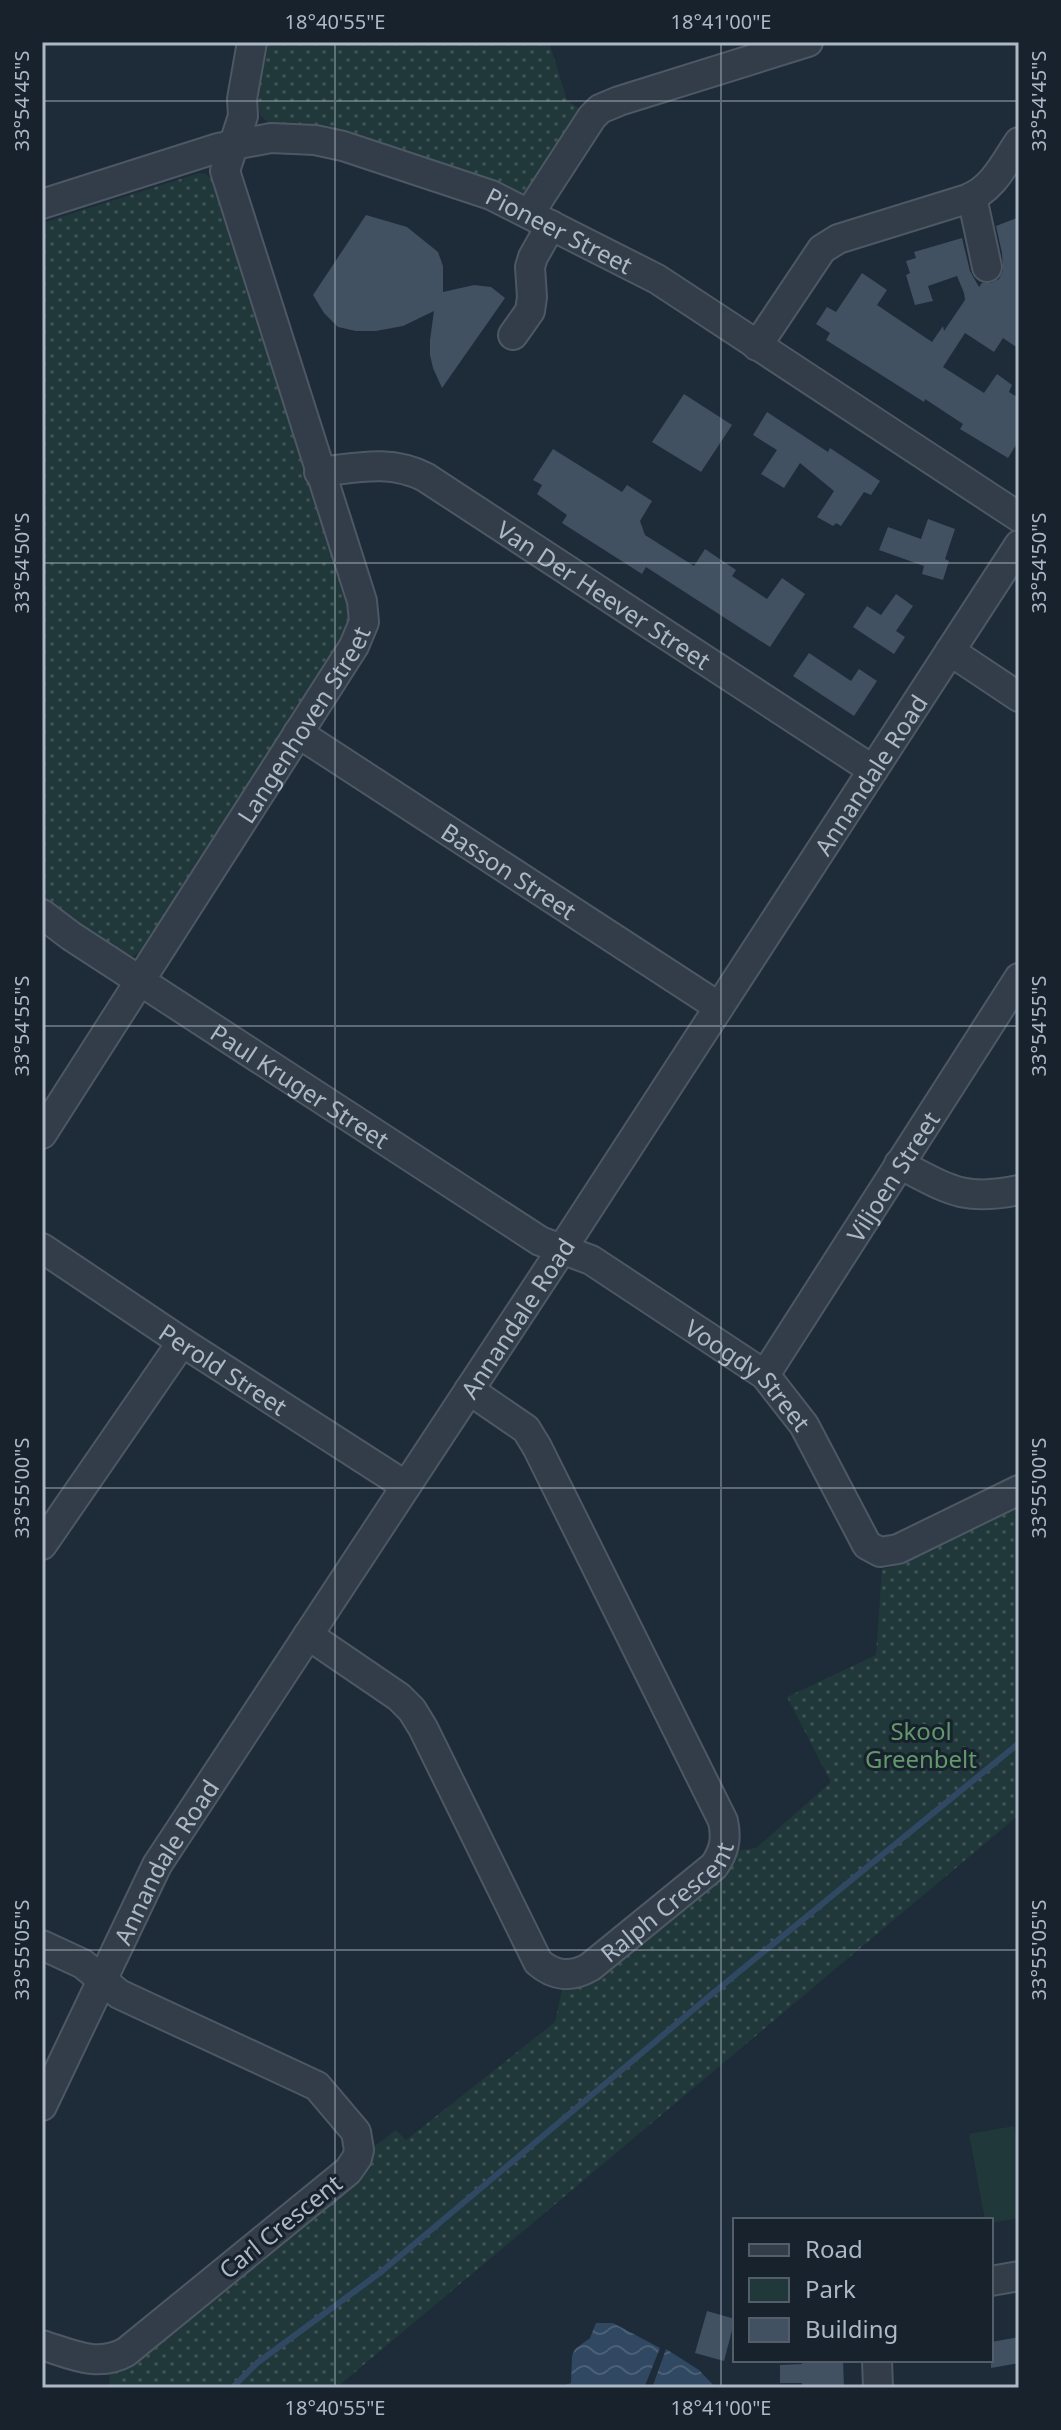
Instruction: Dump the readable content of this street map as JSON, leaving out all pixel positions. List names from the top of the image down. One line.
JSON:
{"streets":{"street":["Pioneer Street","Van Der Heever Street","Langenhoven Street","Annandale Road","Basson Street","Paul Kruger Street","Viljoen Street","Perold Street","Voogdy Street","Ralph Crescent","Carl Crescent"]},"crossings":[["Pioneer Street","Langenhoven Street"],["Van Der Heever Street","Langenhoven Street"],["Van Der Heever Street","Annandale Road"],["Langenhoven Street","Basson Street"],["Langenhoven Street","Paul Kruger Street"],["Annandale Road","Basson Street"],["Annandale Road","Paul Kruger Street"],["Annandale Road","Perold Street"],["Annandale Road","Voogdy Street"],["Annandale Road","Ralph Crescent"],["Annandale Road","Carl Crescent"],["Paul Kruger Street","Voogdy Street"],["Viljoen Street","Voogdy Street"]],"parks":["Skool Greenbelt"],"legend":["Road","Park","Building"],"coordinates":["18°40'55\"E","18°41'00\"E","33°54'45\"S","33°54'50\"S","33°54'55\"S","33°55'00\"S","33°55'05\"S"]}
